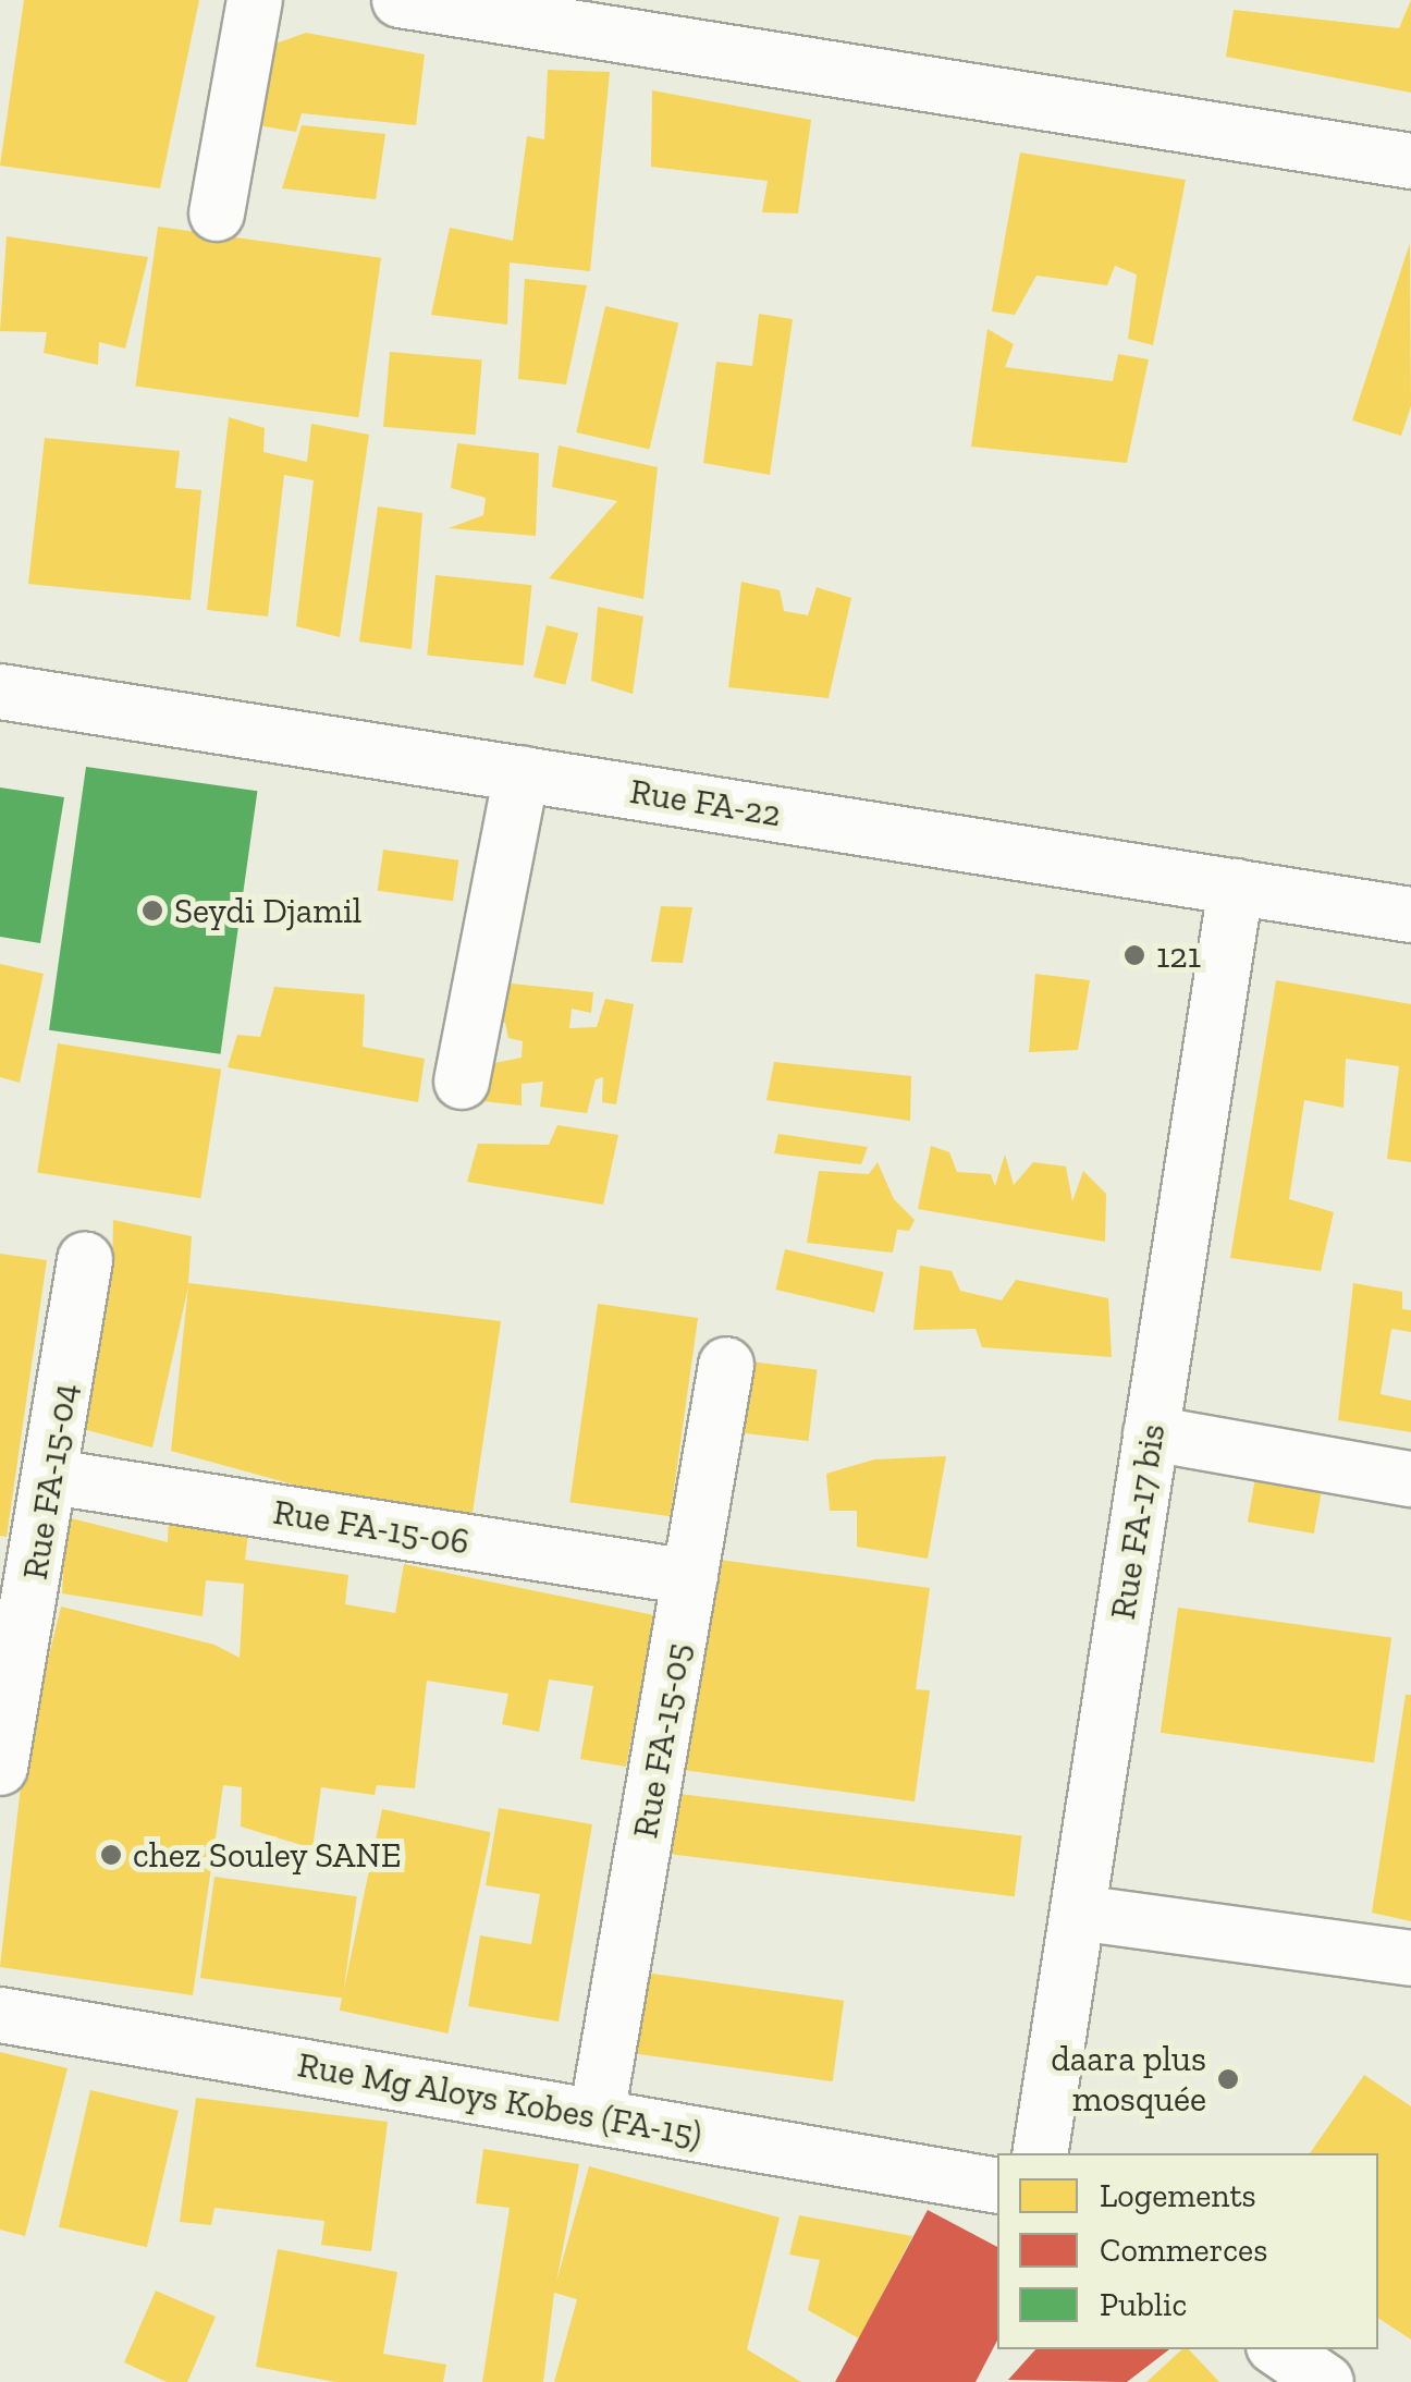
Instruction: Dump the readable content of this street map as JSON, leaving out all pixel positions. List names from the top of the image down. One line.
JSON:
{"streets":{"street":["Rue FA-22","Rue FA-15-04","Rue FA-17 bis","Rue FA-15-06","Rue FA-15-05","Rue Mg Aloys Kobes (FA-15)"]},"crossings":[["Rue FA-22","Rue FA-17 bis"],["Rue FA-15-04","Rue FA-15-06"],["Rue FA-15-06","Rue FA-15-05"],["Rue FA-15-05","Rue Mg Aloys Kobes (FA-15)"]],"places":["Seydi Djamil","121","chez Souley SANE","daara plus mosquée"],"legend":["Logements","Commerces","Public"]}
